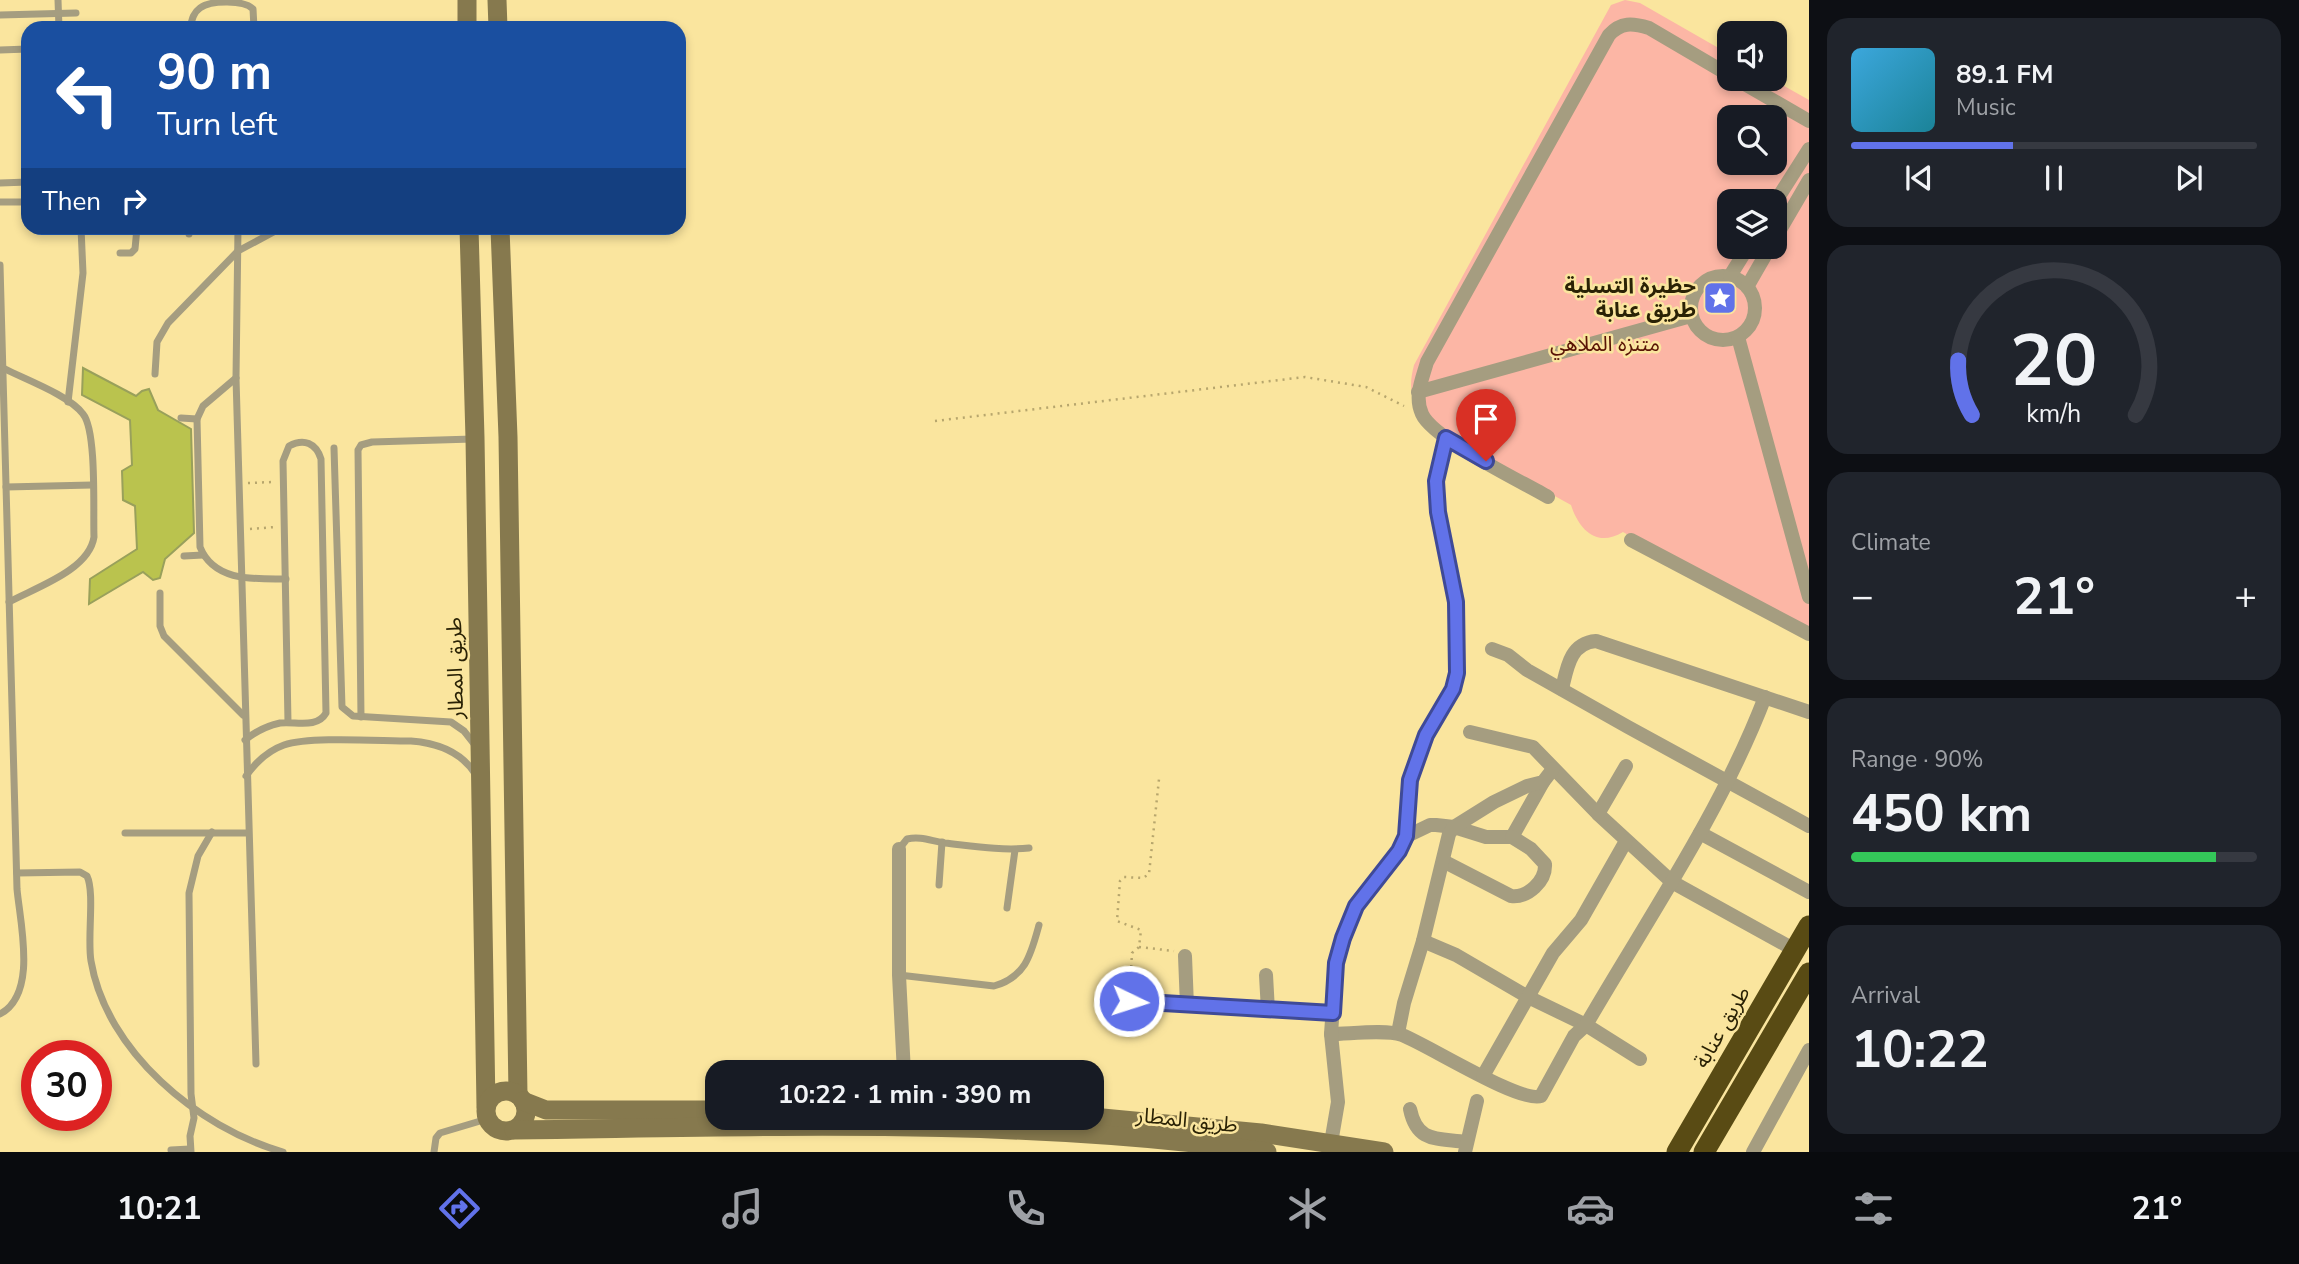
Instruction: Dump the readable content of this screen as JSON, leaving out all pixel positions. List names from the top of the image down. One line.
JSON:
{"streets":{"highway":["طريق عنابة"],"main road":["طريق المطار"]},"parks":["متنزه الملاهي"],"places":{"place":["حظيرة التسلية طريق عنابة"]},"page":{"turn":["90 m","Turn left"],"song":["89.1 FM","Music"],"then":"Then","tile":["Climate",["Range · 90%","450 km"],["Arrival","10:22"]],"heat":["−","21°","+"],"limit":"30","trip":"10:22 · 1 min · 390 m","tabs":["10:21","21°"],"gauge":["20","km/h"]}}
